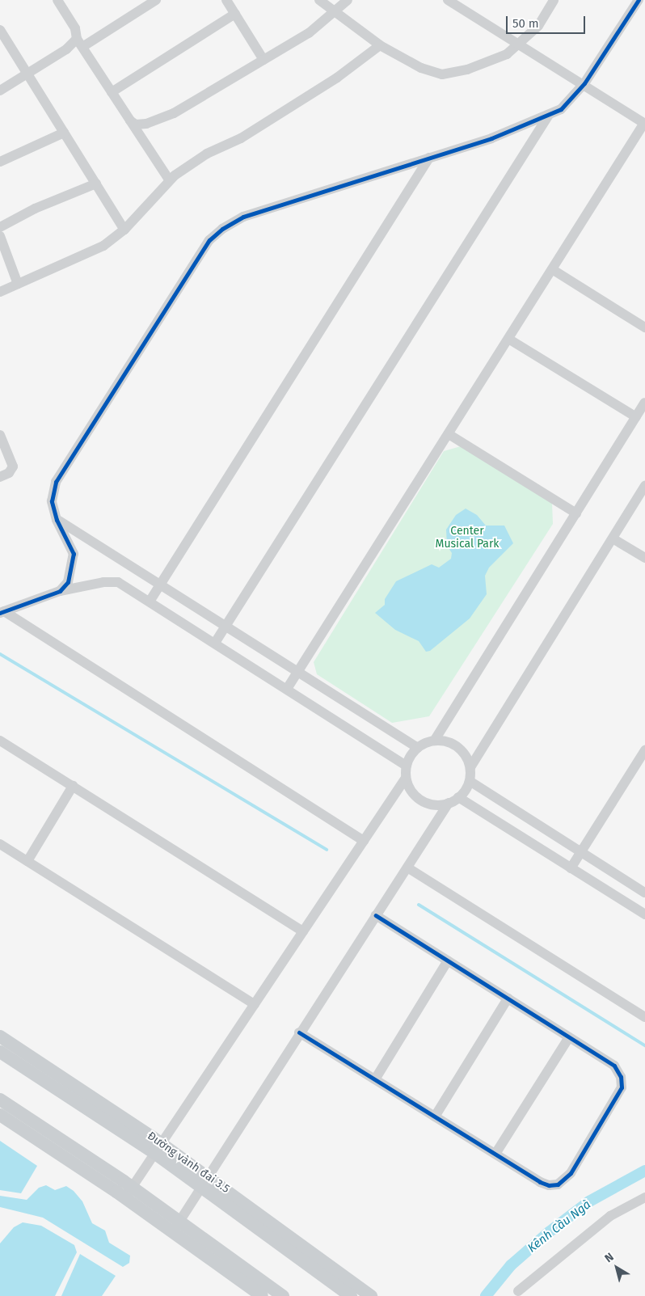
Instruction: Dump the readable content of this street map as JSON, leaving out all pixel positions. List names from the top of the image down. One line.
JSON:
{"streets":{"main road":["Đường vành đai 3.5"]},"water":["Kênh Cầu Ngà"],"parks":["Center Musical Park"],"scale_bar":"50 m","north":"top left"}
